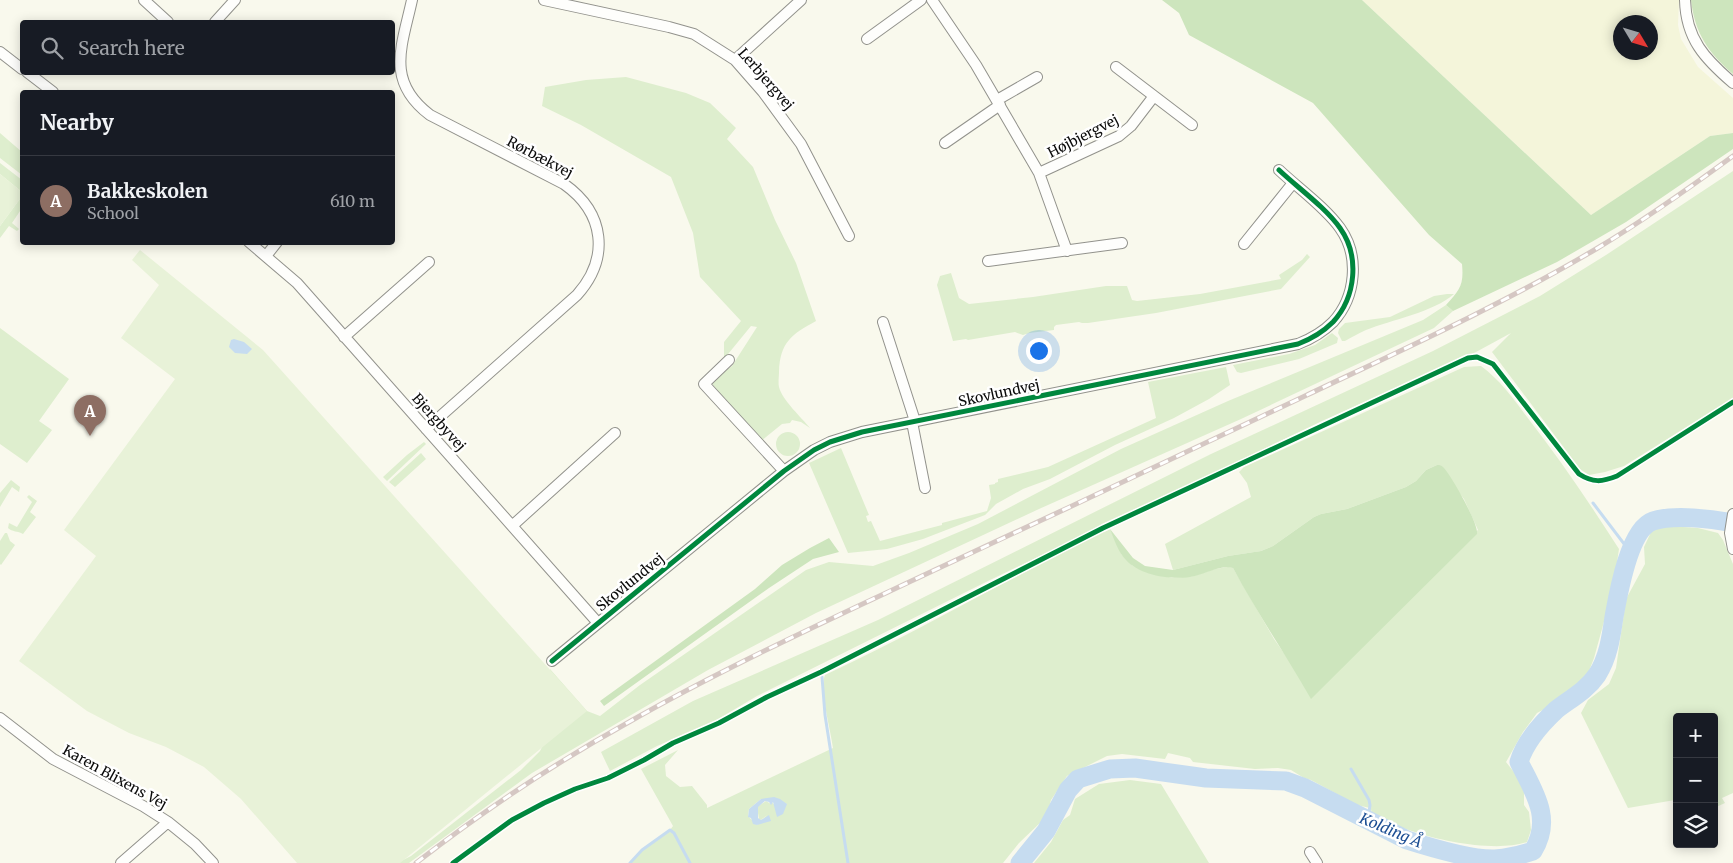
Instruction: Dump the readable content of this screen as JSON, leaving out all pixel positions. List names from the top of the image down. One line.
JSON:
{"streets":{"street":["Lerbjergvej","Højbjergvej","Rørbækvej","Skovlundvej","Bjergbyvej","Karen Blixens Vej"]},"crossings":[["Rørbækvej","Bjergbyvej"],["Skovlundvej","Bjergbyvej"]],"water":["Kolding Å"],"north":"bottom right","page":{"search":"Search here","heading":"Nearby","list":[{"mark":"A","name":"Bakkeskolen","note":"School","value":"610 m"}],"pins":"A","map_buttons":["+","−"]}}
